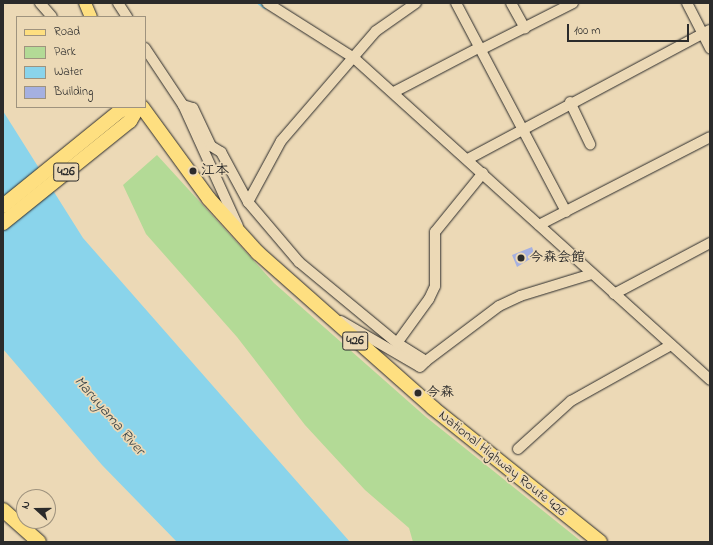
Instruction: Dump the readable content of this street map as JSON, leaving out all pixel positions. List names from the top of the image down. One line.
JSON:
{"streets":{"highway":["426","National Highway Route 426"]},"water":["Maruyama River"],"places":["江本","今森会館","今森"],"legend":["Road","Park","Water","Building"],"scale_bar":"100 m","north":"left"}
